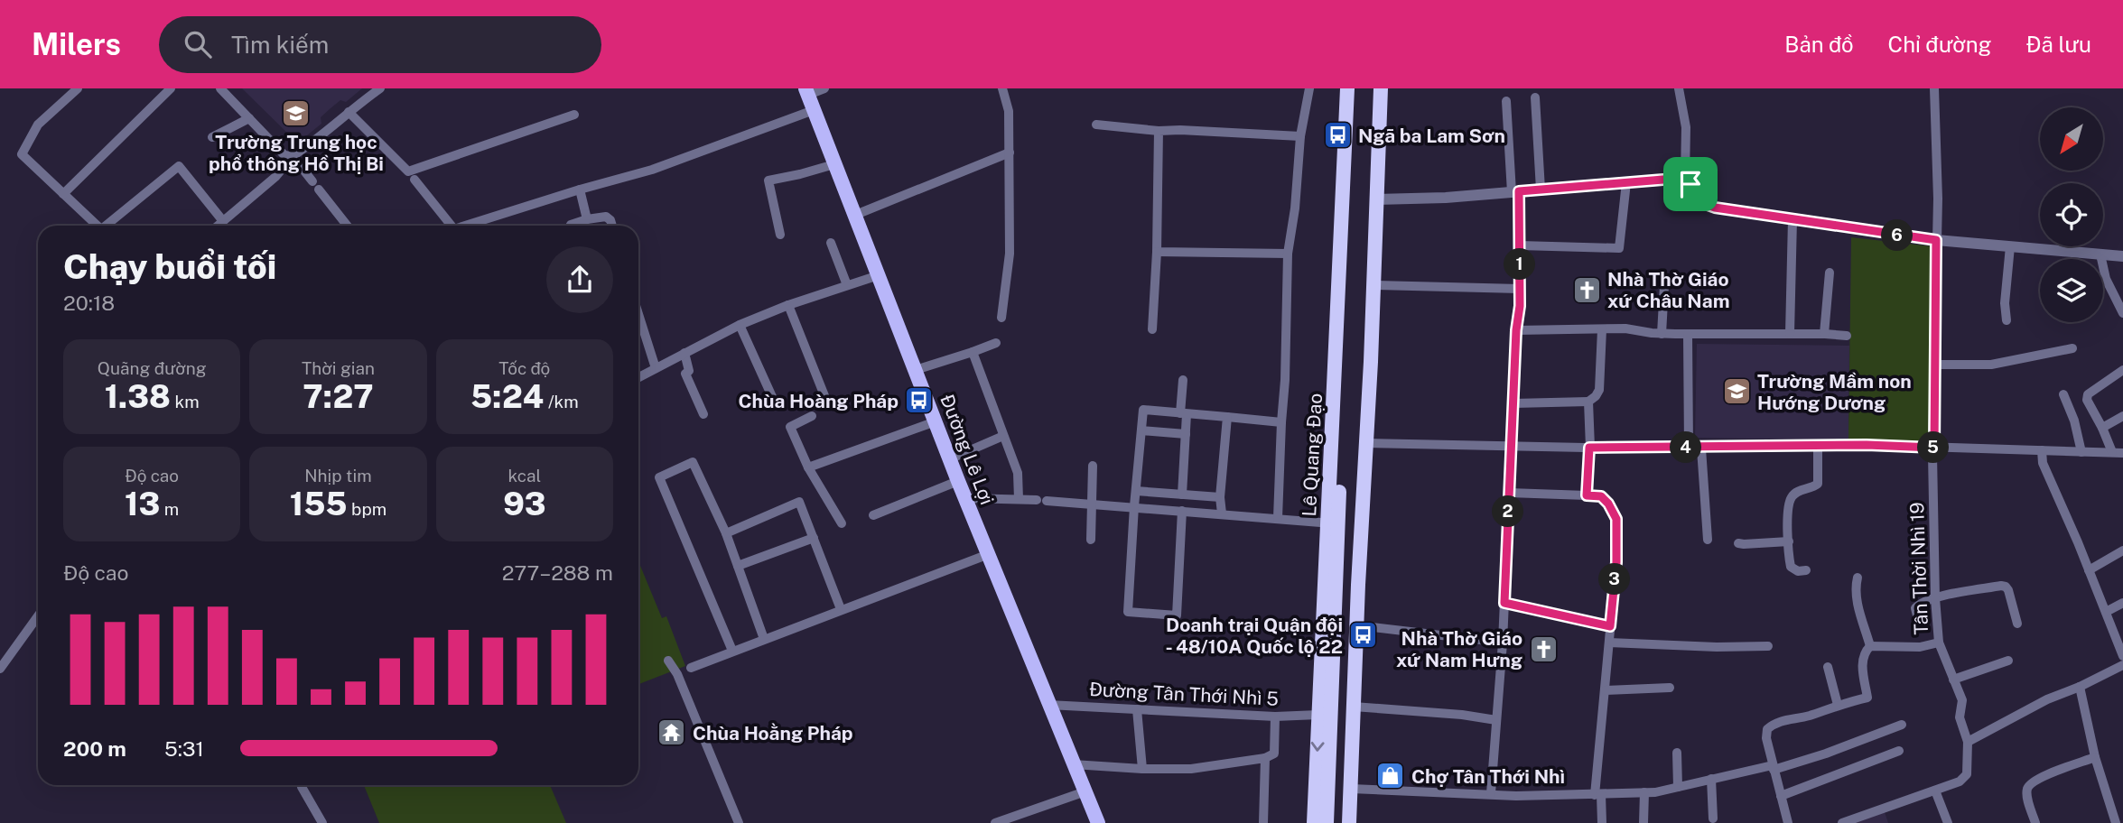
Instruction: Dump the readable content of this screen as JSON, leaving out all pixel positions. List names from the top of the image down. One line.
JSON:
{"streets":{"highway":["Lê Quang Đạo"],"main road":["Đường Lê Lợi"],"street":["Tân Thời Nhì 19","Đường Tân Thới Nhì 5"]},"crossings":[["Đường Lê Lợi","Đường Tân Thới Nhì 5"],["Lê Quang Đạo","Đường Tân Thới Nhì 5"]],"places":{"school or university":["Trường Trung học phổ thông Hồ Thị Bi","Trường Mầm non Hướng Dương"],"bus stop":["Ngã ba Lam Sơn","Chùa Hoàng Pháp","Doanh trại Quận đội - 48/10A Quốc lộ 22"],"church":["Nhà Thờ Giáo xứ Châu Nam","Nhà Thờ Giáo xứ Nam Hưng"],"temple":["Chùa Hoằng Pháp"],"shop":["Chợ Tân Thới Nhì"]},"north":"bottom left","page":{"header":"Milers","search":"Tìm kiếm","nav":["Bản đồ","Chỉ đường","Đã lưu"],"pins":["6","1","4","5","2","3"],"heading":["Chạy buổi tối","20:18"],"stats":[["Quãng đường","1.38 km"],["Thời gian","7:27"],["Tốc độ","5:24 /km"],["Độ cao","13 m"],["Nhịp tim","155 bpm"],["kcal","93"]],"chart":["Độ cao","277–288 m"],"list":[{"name":"200 m","note":"5:31"}]}}
